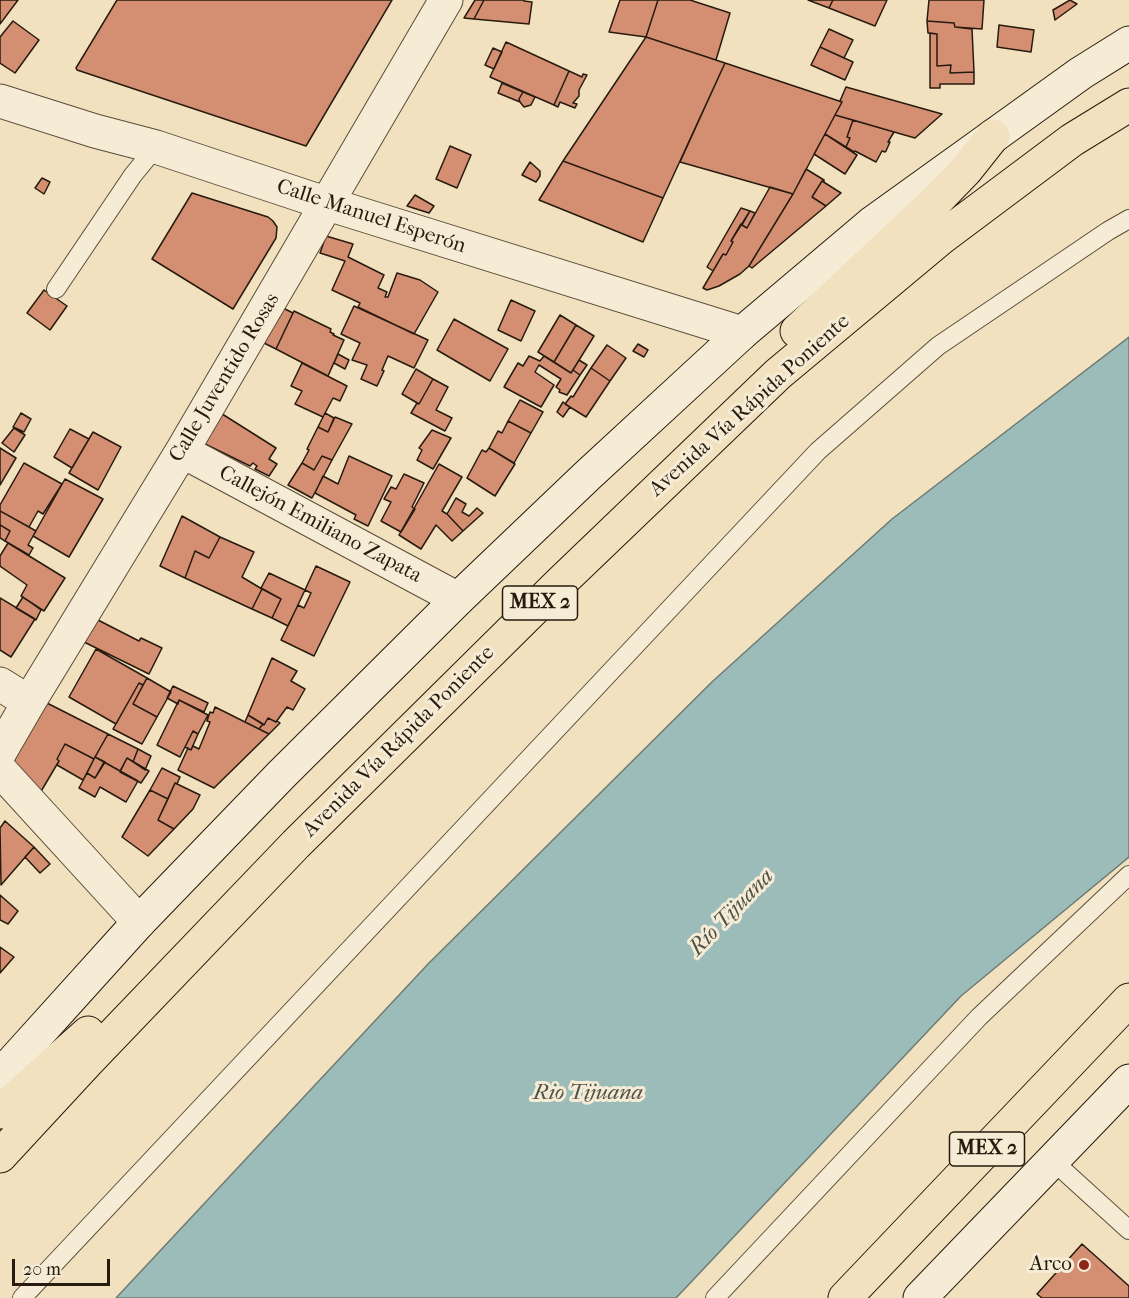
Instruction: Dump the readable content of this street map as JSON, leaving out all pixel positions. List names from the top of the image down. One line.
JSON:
{"streets":{"highway":["Avenida Vía Rápida Poniente","MEX 2"],"street":["Calle Manuel Esperón","Calle Juventido Rosas","Callejón Emiliano Zapata"]},"crossings":[["Calle Manuel Esperón","Calle Juventido Rosas"],["Calle Juventido Rosas","Callejón Emiliano Zapata"]],"water":["Río Tijuana","Rio Tijuana"],"places":["Arco"],"scale_bar":"20 m"}
